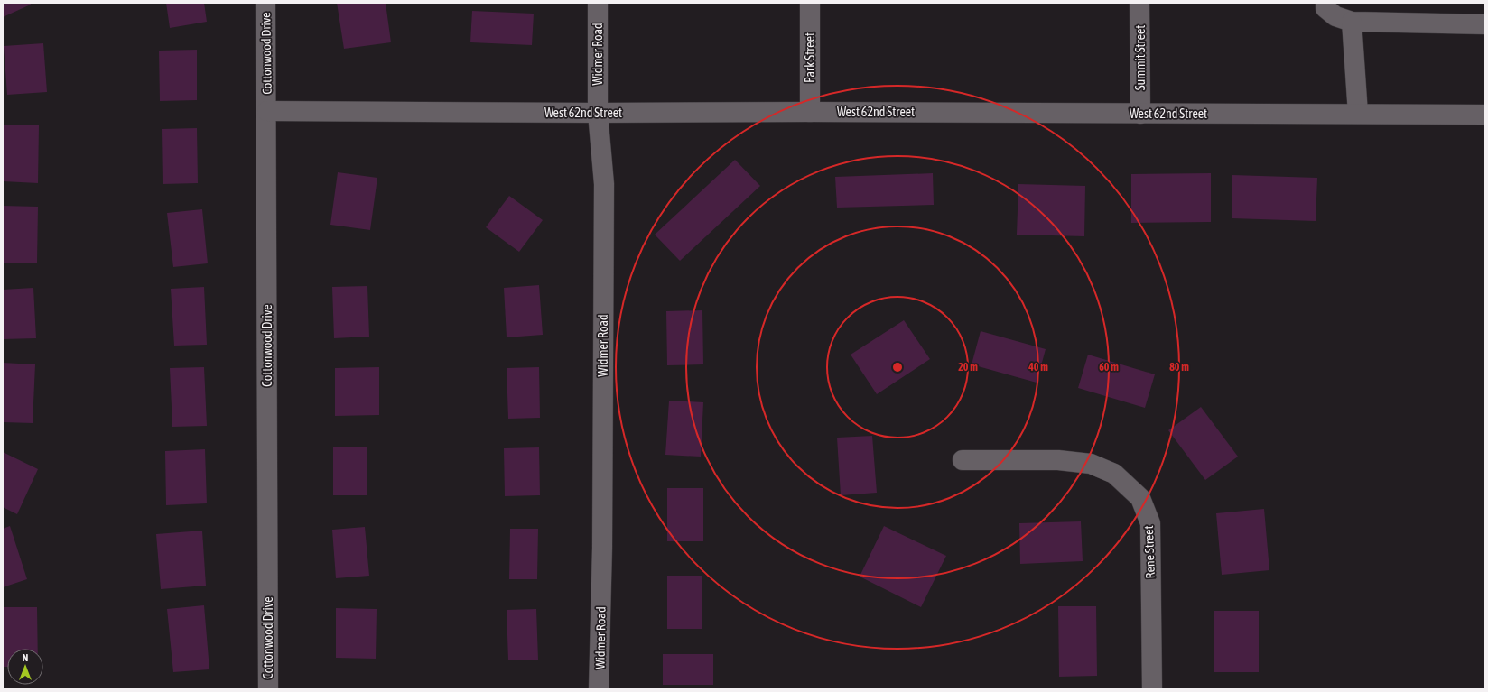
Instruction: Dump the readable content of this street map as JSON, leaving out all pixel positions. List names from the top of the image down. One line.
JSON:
{"streets":{"street":["Cottonwood Drive","Widmer Road","Park Street","Summit Street","West 62nd Street","Rene Street"]},"crossings":[["Cottonwood Drive","West 62nd Street"],["Widmer Road","West 62nd Street"],["Park Street","West 62nd Street"],["Summit Street","West 62nd Street"]],"north":"top","rings":["20 m","40 m","60 m","80 m"]}
